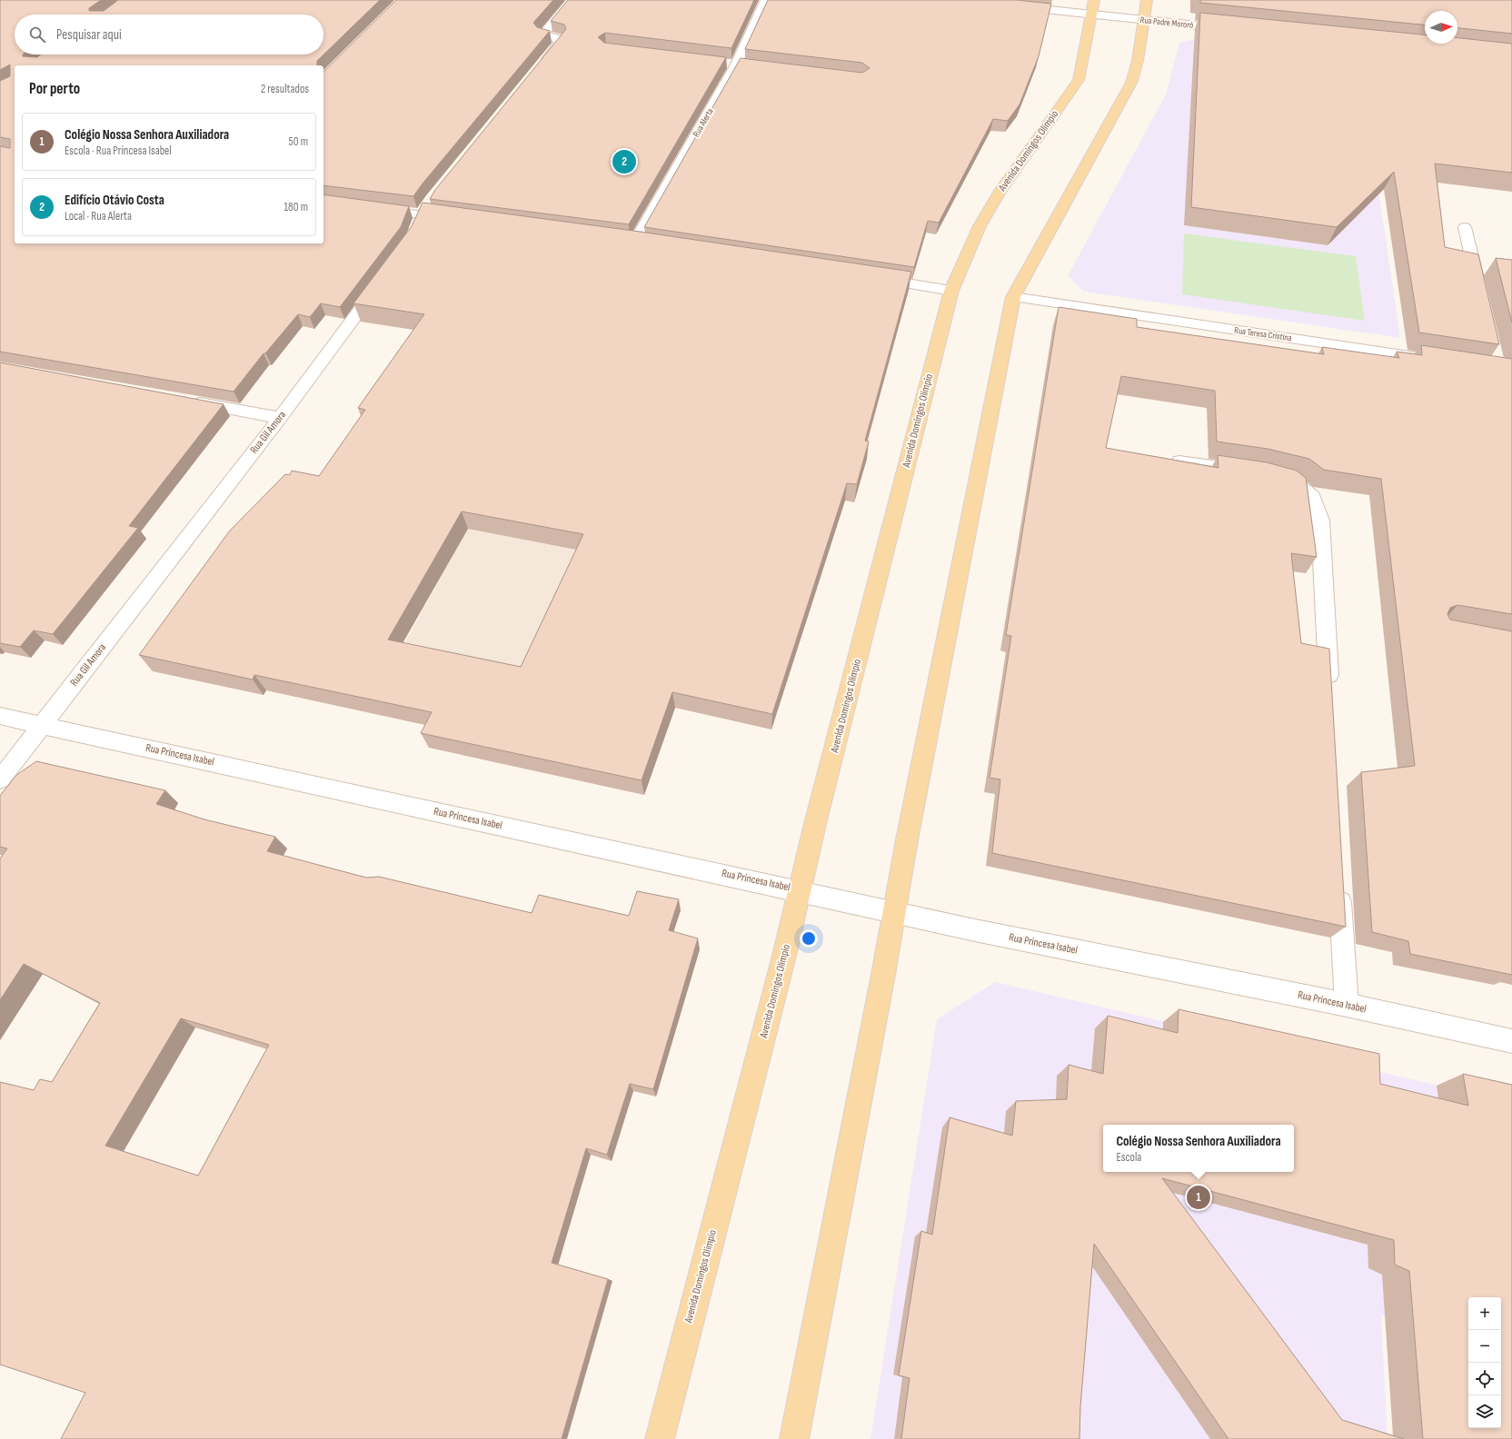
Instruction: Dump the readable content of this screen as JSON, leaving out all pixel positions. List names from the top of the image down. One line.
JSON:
{"streets":{"main road":["Avenida Domingos Olímpio"],"street":["Rua Padre Mororó","Rua Alerta","Rua Teresa Cristina","Rua Gil Amora","Rua Princesa Isabel"]},"crossings":[["Rua Padre Mororó","Avenida Domingos Olímpio"],["Avenida Domingos Olímpio","Rua Princesa Isabel"],["Rua Gil Amora","Rua Princesa Isabel"]],"north":"right","page":{"search":"Pesquisar aqui","heading":["Por perto","2 resultados"],"list":[{"mark":"1","name":"Colégio Nossa Senhora Auxiliadora","note":"Escola · Rua Princesa Isabel","value":"50 m"},{"mark":"2","name":"Edifício Otávio Costa","note":"Local · Rua Alerta","value":"180 m"}],"pins":["2","1"],"popup":["Colégio Nossa Senhora Auxiliadora","Escola"],"map_buttons":["+","−"]}}
